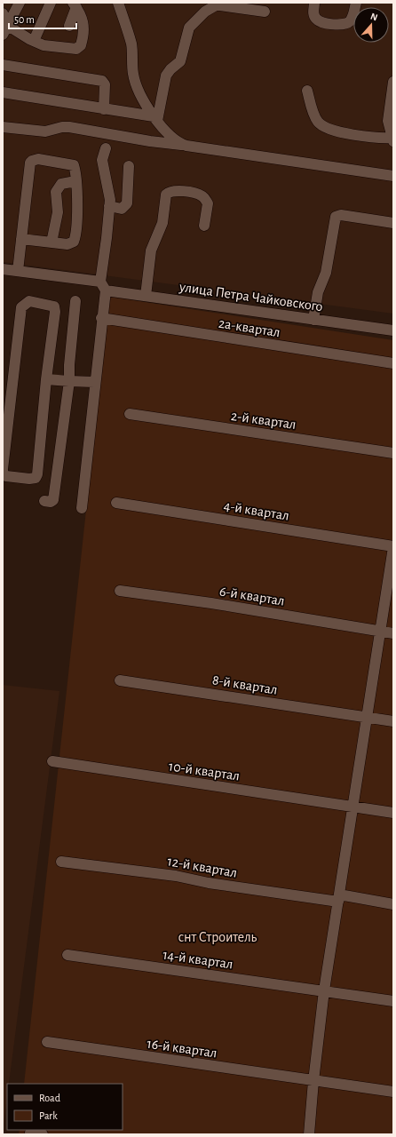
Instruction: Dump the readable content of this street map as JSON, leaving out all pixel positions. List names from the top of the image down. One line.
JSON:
{"streets":{"street":["улица Петра Чайковского","2а-квартал","2-й квартал","4-й квартал","6-й квартал","8-й квартал","10-й квартал","12-й квартал","14-й квартал","16-й квартал"]},"parks":["снт Строитель"],"legend":["Road","Park"],"scale_bar":"50 m","north":"top"}
